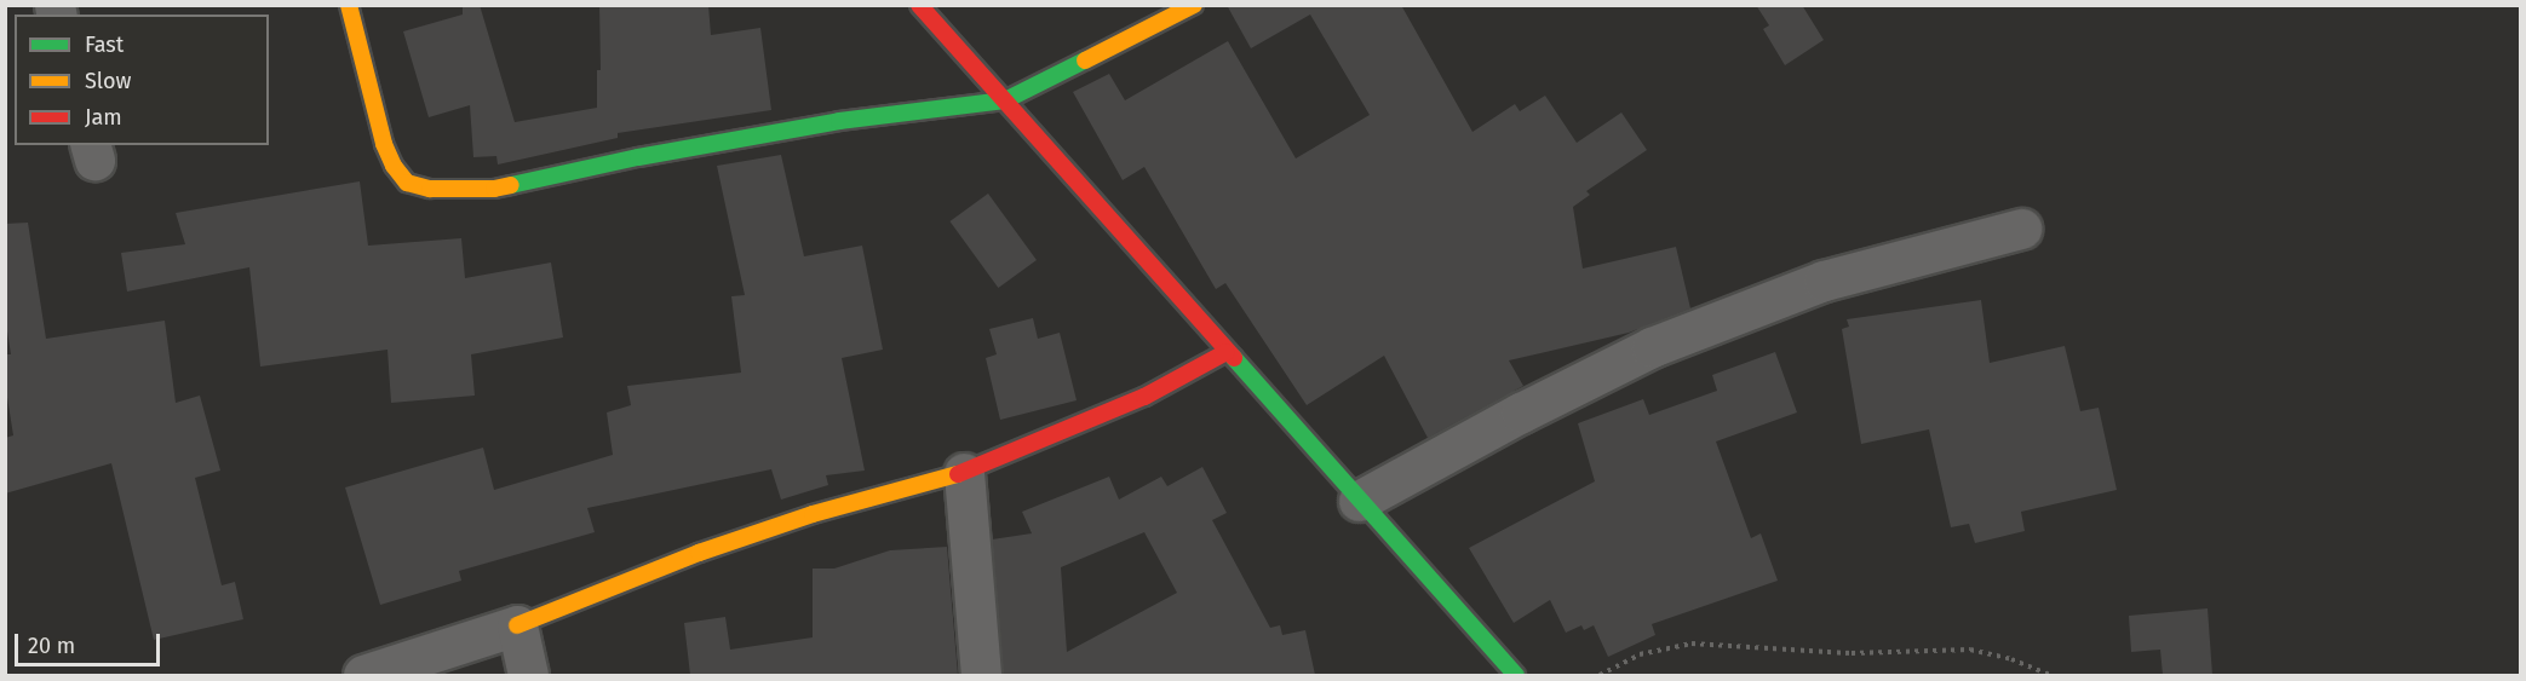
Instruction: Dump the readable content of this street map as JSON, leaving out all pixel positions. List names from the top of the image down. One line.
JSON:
{"legend":["Fast","Slow","Jam"],"scale_bar":"20 m"}
